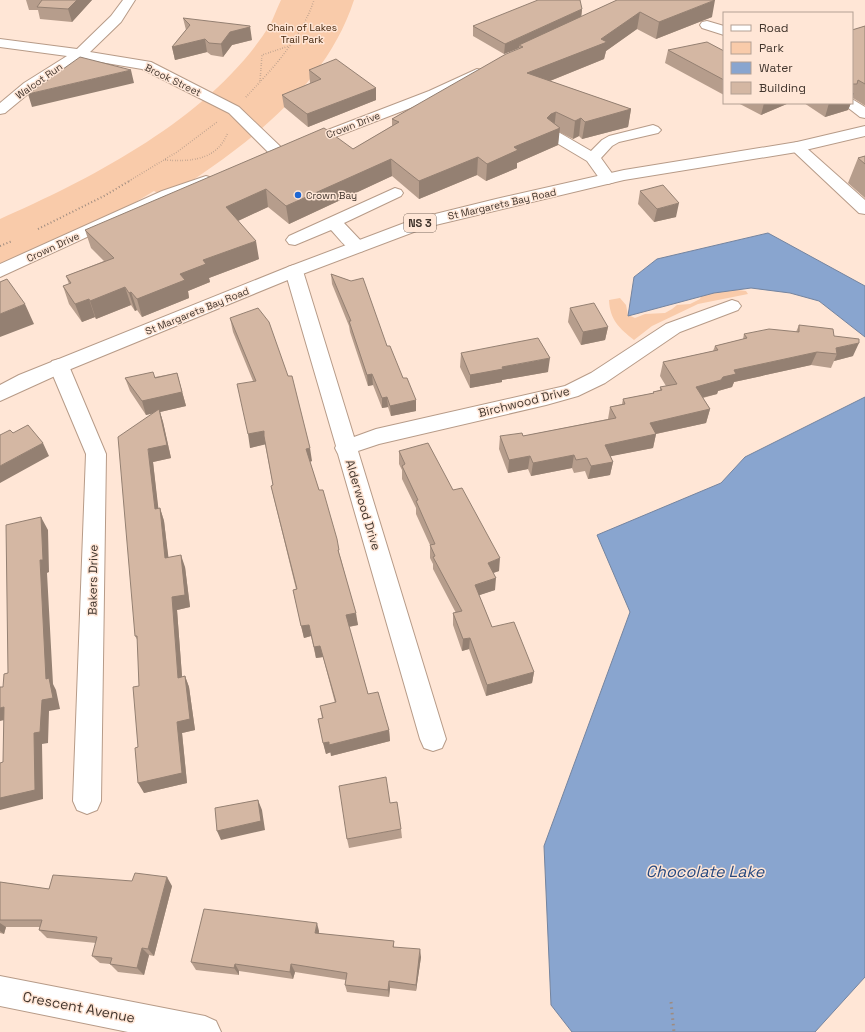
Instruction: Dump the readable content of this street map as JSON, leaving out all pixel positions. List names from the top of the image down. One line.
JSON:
{"streets":{"street":["Brook Street","Walcot Run","Crown Drive","St Margarets Bay Road","NS 3","Birchwood Drive","Alderwood Drive","Bakers Drive","Crescent Avenue"]},"crossings":[["Brook Street","Walcot Run"],["Brook Street","Crown Drive"],["St Margarets Bay Road","Alderwood Drive"],["St Margarets Bay Road","Bakers Drive"],["Birchwood Drive","Alderwood Drive"]],"water":["Chocolate Lake"],"parks":["Chain of Lakes Trail Park"],"places":["Crown Bay"],"legend":["Road","Park","Water","Building"]}
